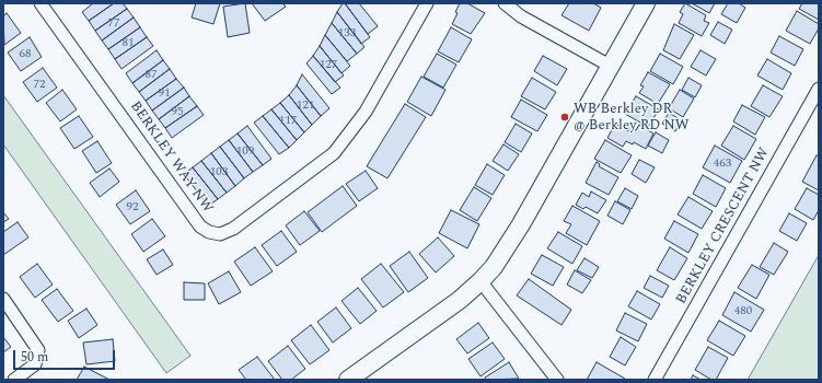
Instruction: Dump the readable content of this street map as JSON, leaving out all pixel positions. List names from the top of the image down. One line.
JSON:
{"streets":{"street":["BERKLEY WAY NW","BERKLEY CRESCENT NW"]},"places":["WB Berkley DR @ Berkley RD NW"],"house_numbers":["77","133","81","68","127","87","72","91","121","95","117","109","463","103","92","480"],"scale_bar":"50 m"}
